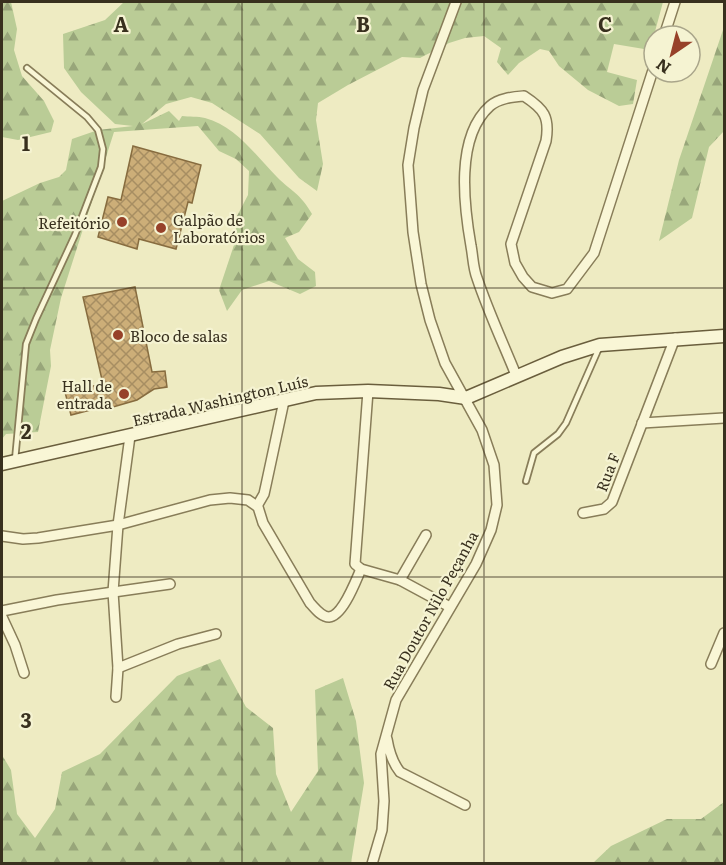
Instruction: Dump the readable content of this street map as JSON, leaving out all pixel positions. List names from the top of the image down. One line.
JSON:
{"streets":{"street":["Estrada Washington Luís","Rua F","Rua Doutor Nilo Peçanha"]},"crossings":[["Estrada Washington Luís","Rua Doutor Nilo Peçanha"]],"places":["Refeitório","Galpão de Laboratórios","Bloco de salas","Hall de entrada"],"north":"bottom left","grid":{"columns":["A","B","C"],"rows":["1","2","3"]}}
